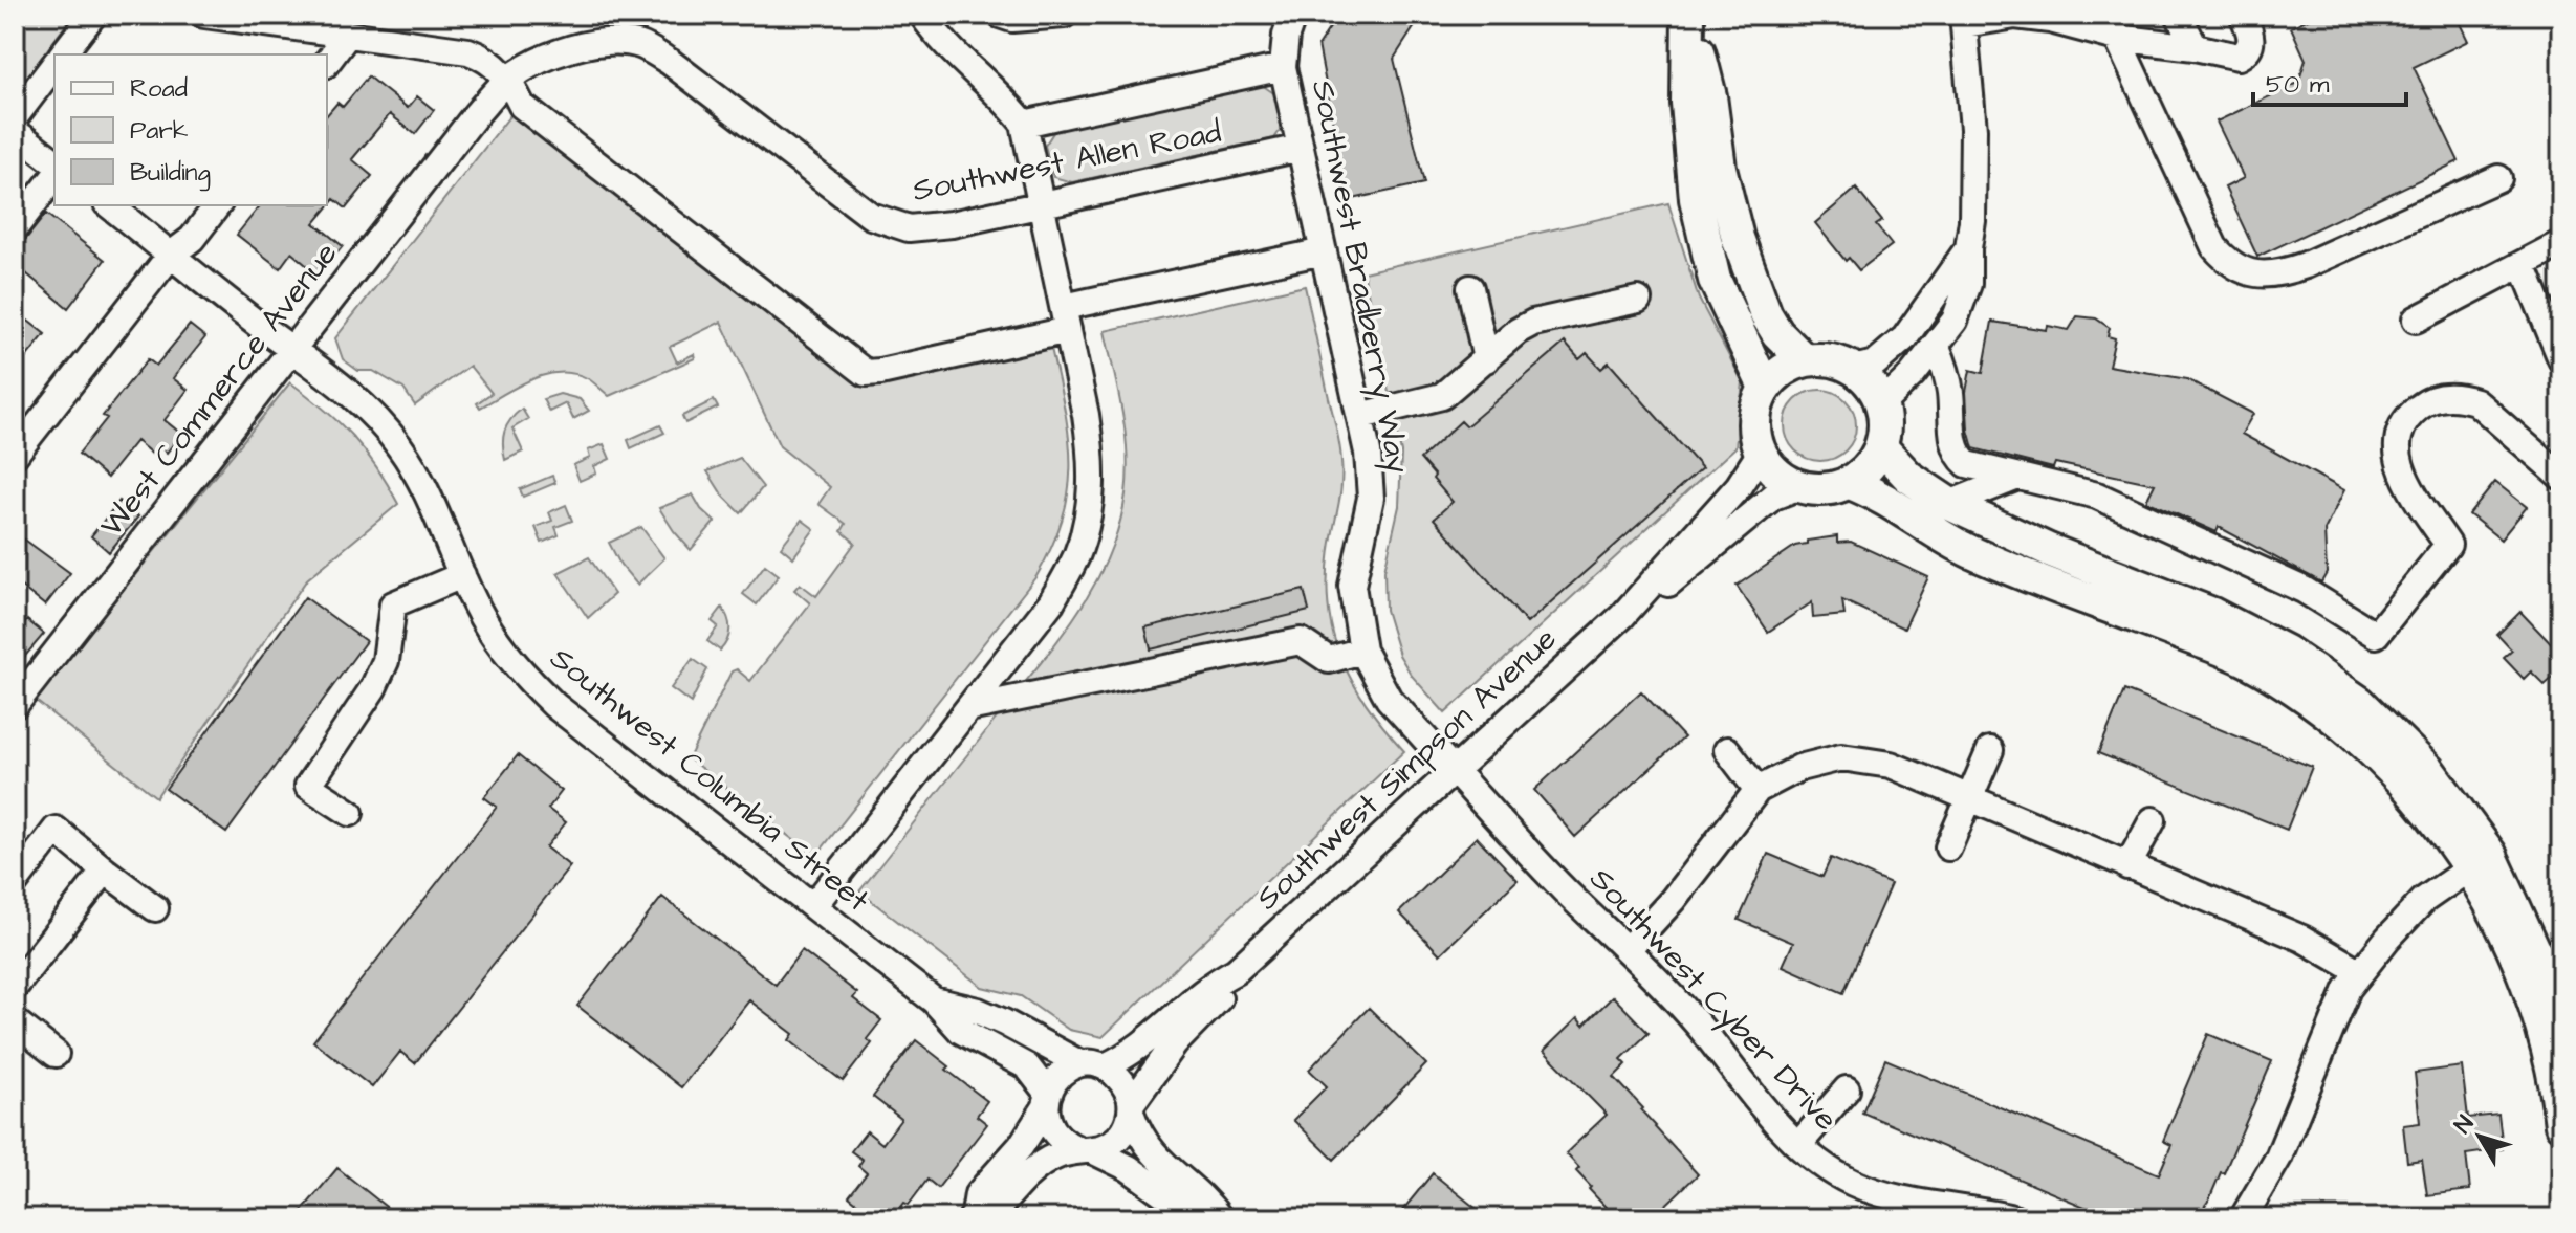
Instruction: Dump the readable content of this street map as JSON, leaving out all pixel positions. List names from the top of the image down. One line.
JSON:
{"streets":{"street":["Southwest Allen Road","Southwest Bradberry Way","West Commerce Avenue","Southwest Simpson Avenue","Southwest Columbia Street","Southwest Cyber Drive"]},"crossings":[["Southwest Allen Road","Southwest Bradberry Way"],["Southwest Allen Road","West Commerce Avenue"],["Southwest Bradberry Way","Southwest Simpson Avenue"],["Southwest Bradberry Way","Southwest Cyber Drive"],["West Commerce Avenue","Southwest Columbia Street"],["Southwest Simpson Avenue","Southwest Columbia Street"],["Southwest Simpson Avenue","Southwest Cyber Drive"]],"legend":["Road","Park","Building"],"scale_bar":"50 m","north":"top left"}
